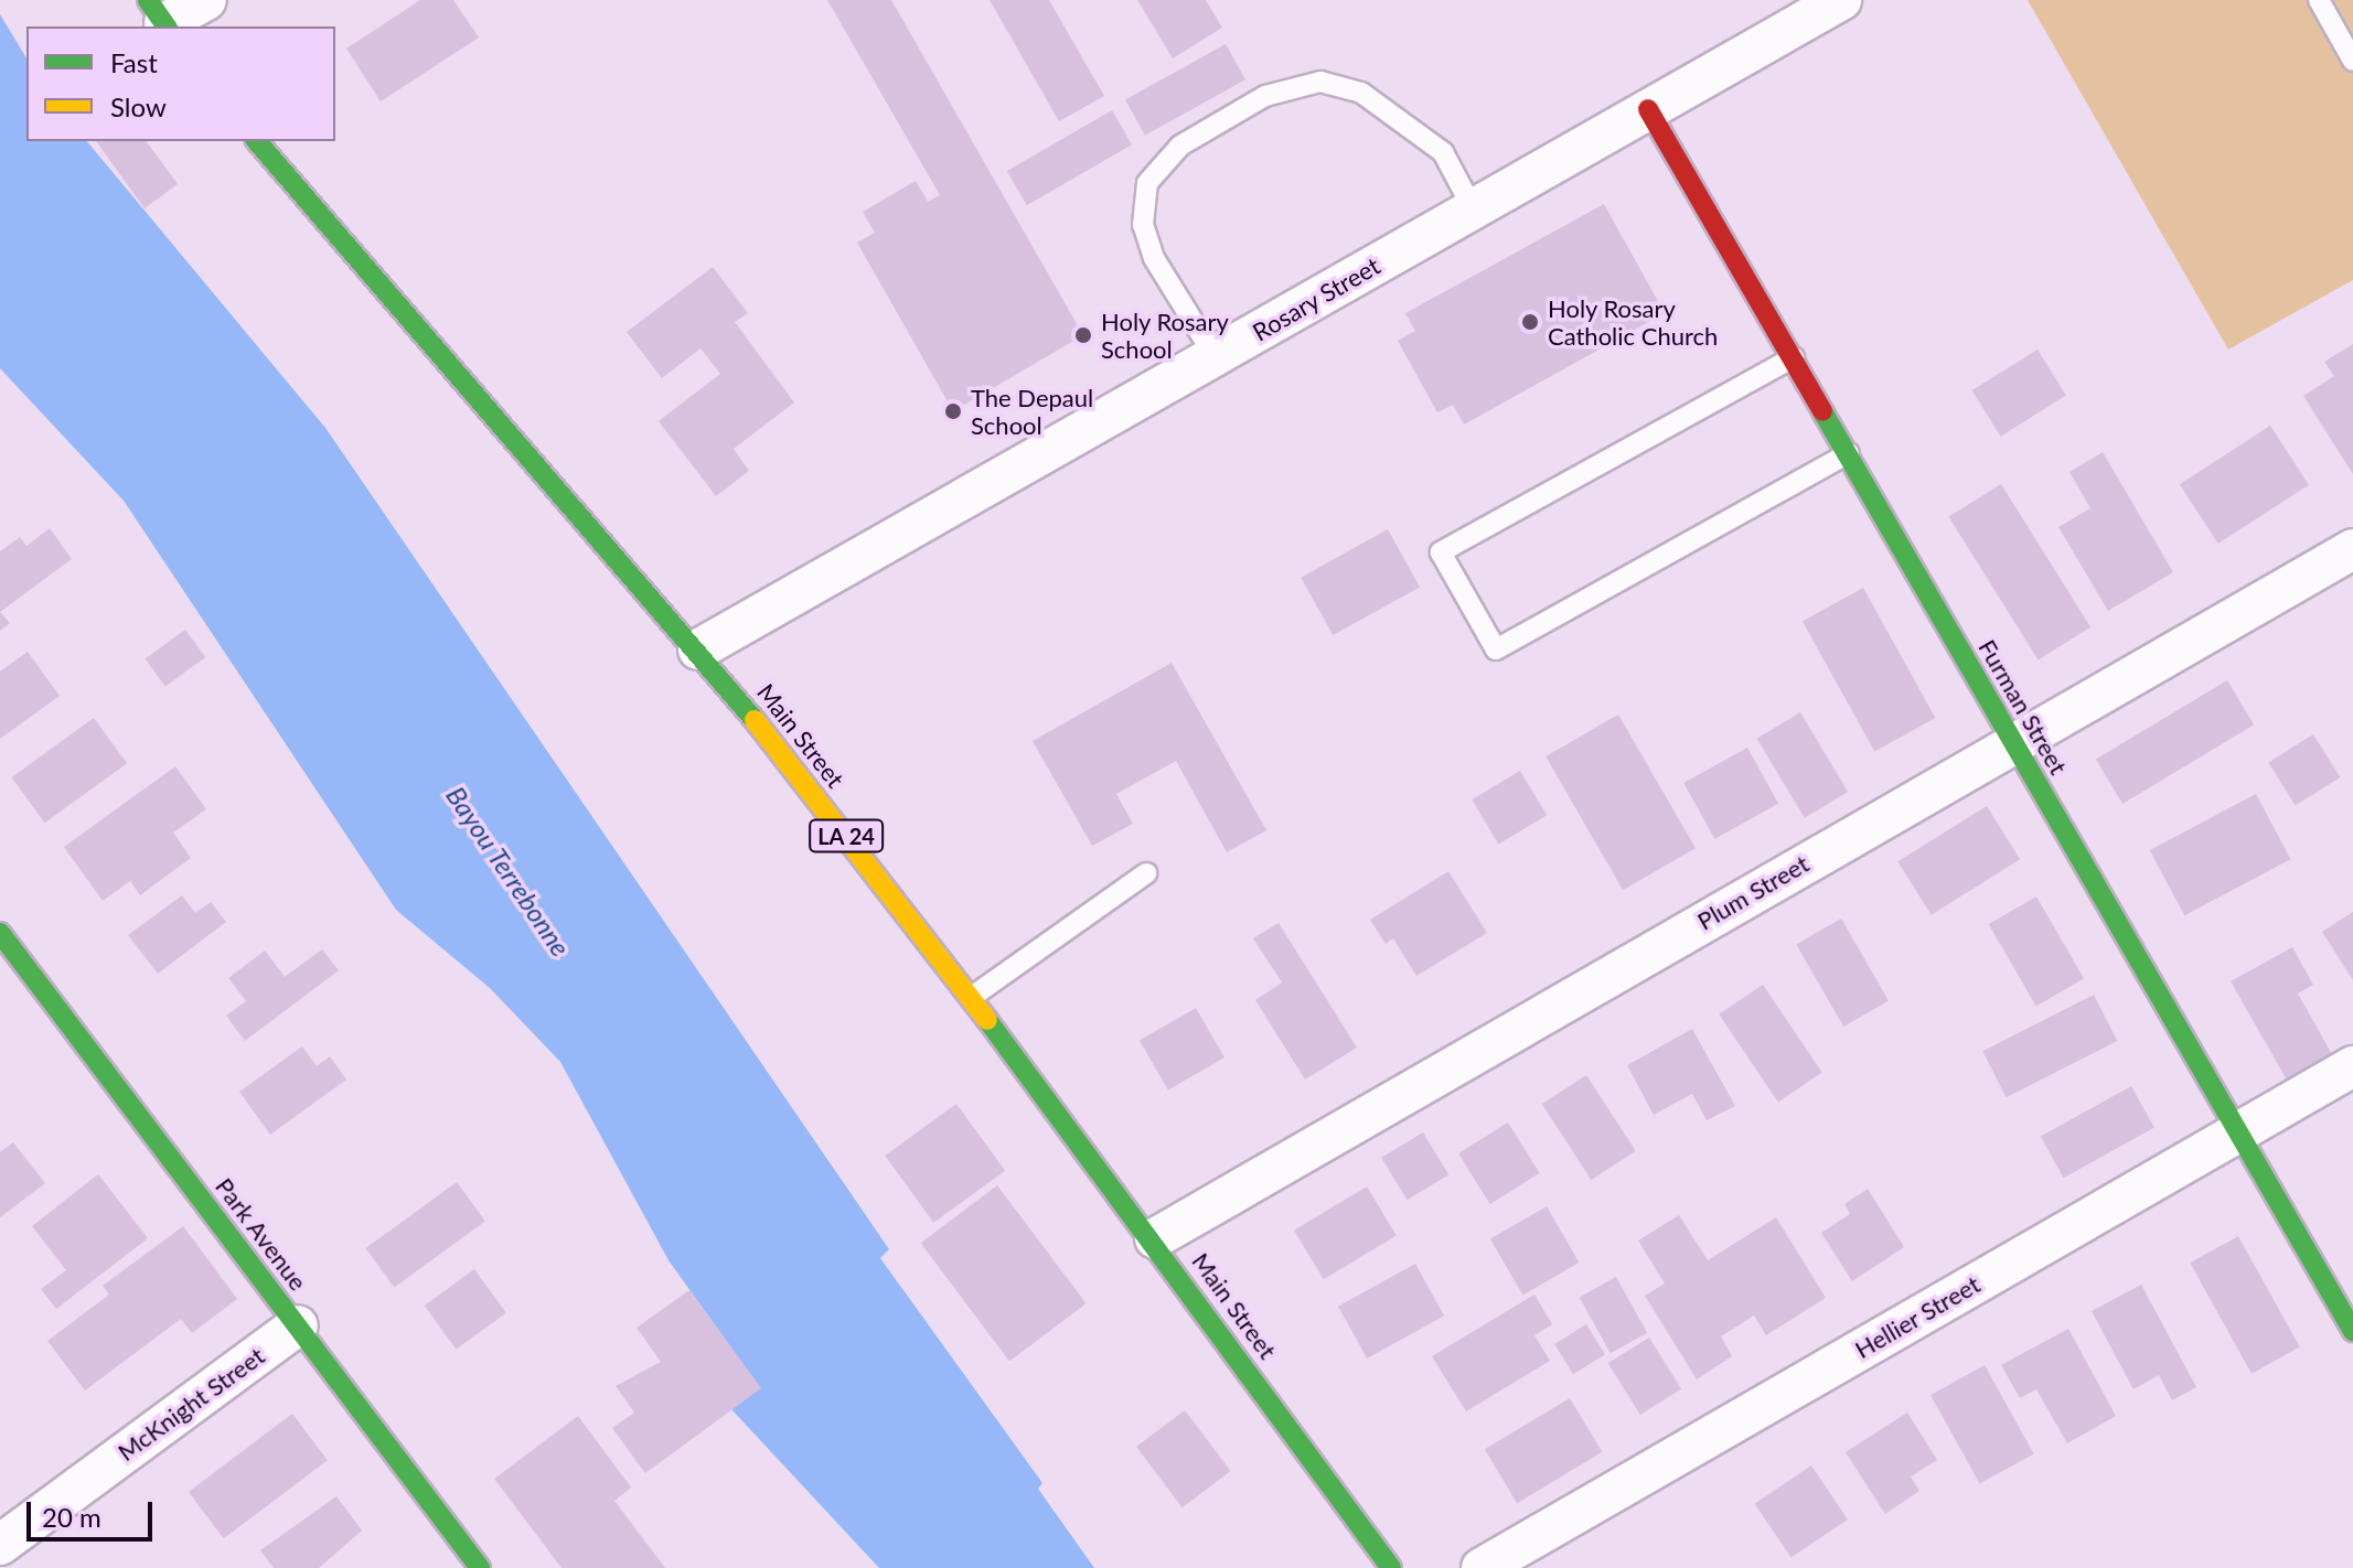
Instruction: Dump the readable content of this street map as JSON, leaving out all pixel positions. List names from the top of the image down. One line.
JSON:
{"streets":{"main road":["Furman Street","Main Street","LA 24","Park Avenue"],"street":["Rosary Street","Plum Street","Hellier Street","McKnight Street"]},"crossings":[["Rosary Street","Furman Street"],["Rosary Street","Main Street"],["Furman Street","Plum Street"],["Furman Street","Hellier Street"],["Main Street","Plum Street"],["Park Avenue","McKnight Street"]],"water":["Bayou Terrebonne"],"places":["Holy Rosary Catholic Church","Holy Rosary School","The Depaul School"],"legend":["Fast","Slow"],"scale_bar":"20 m"}
